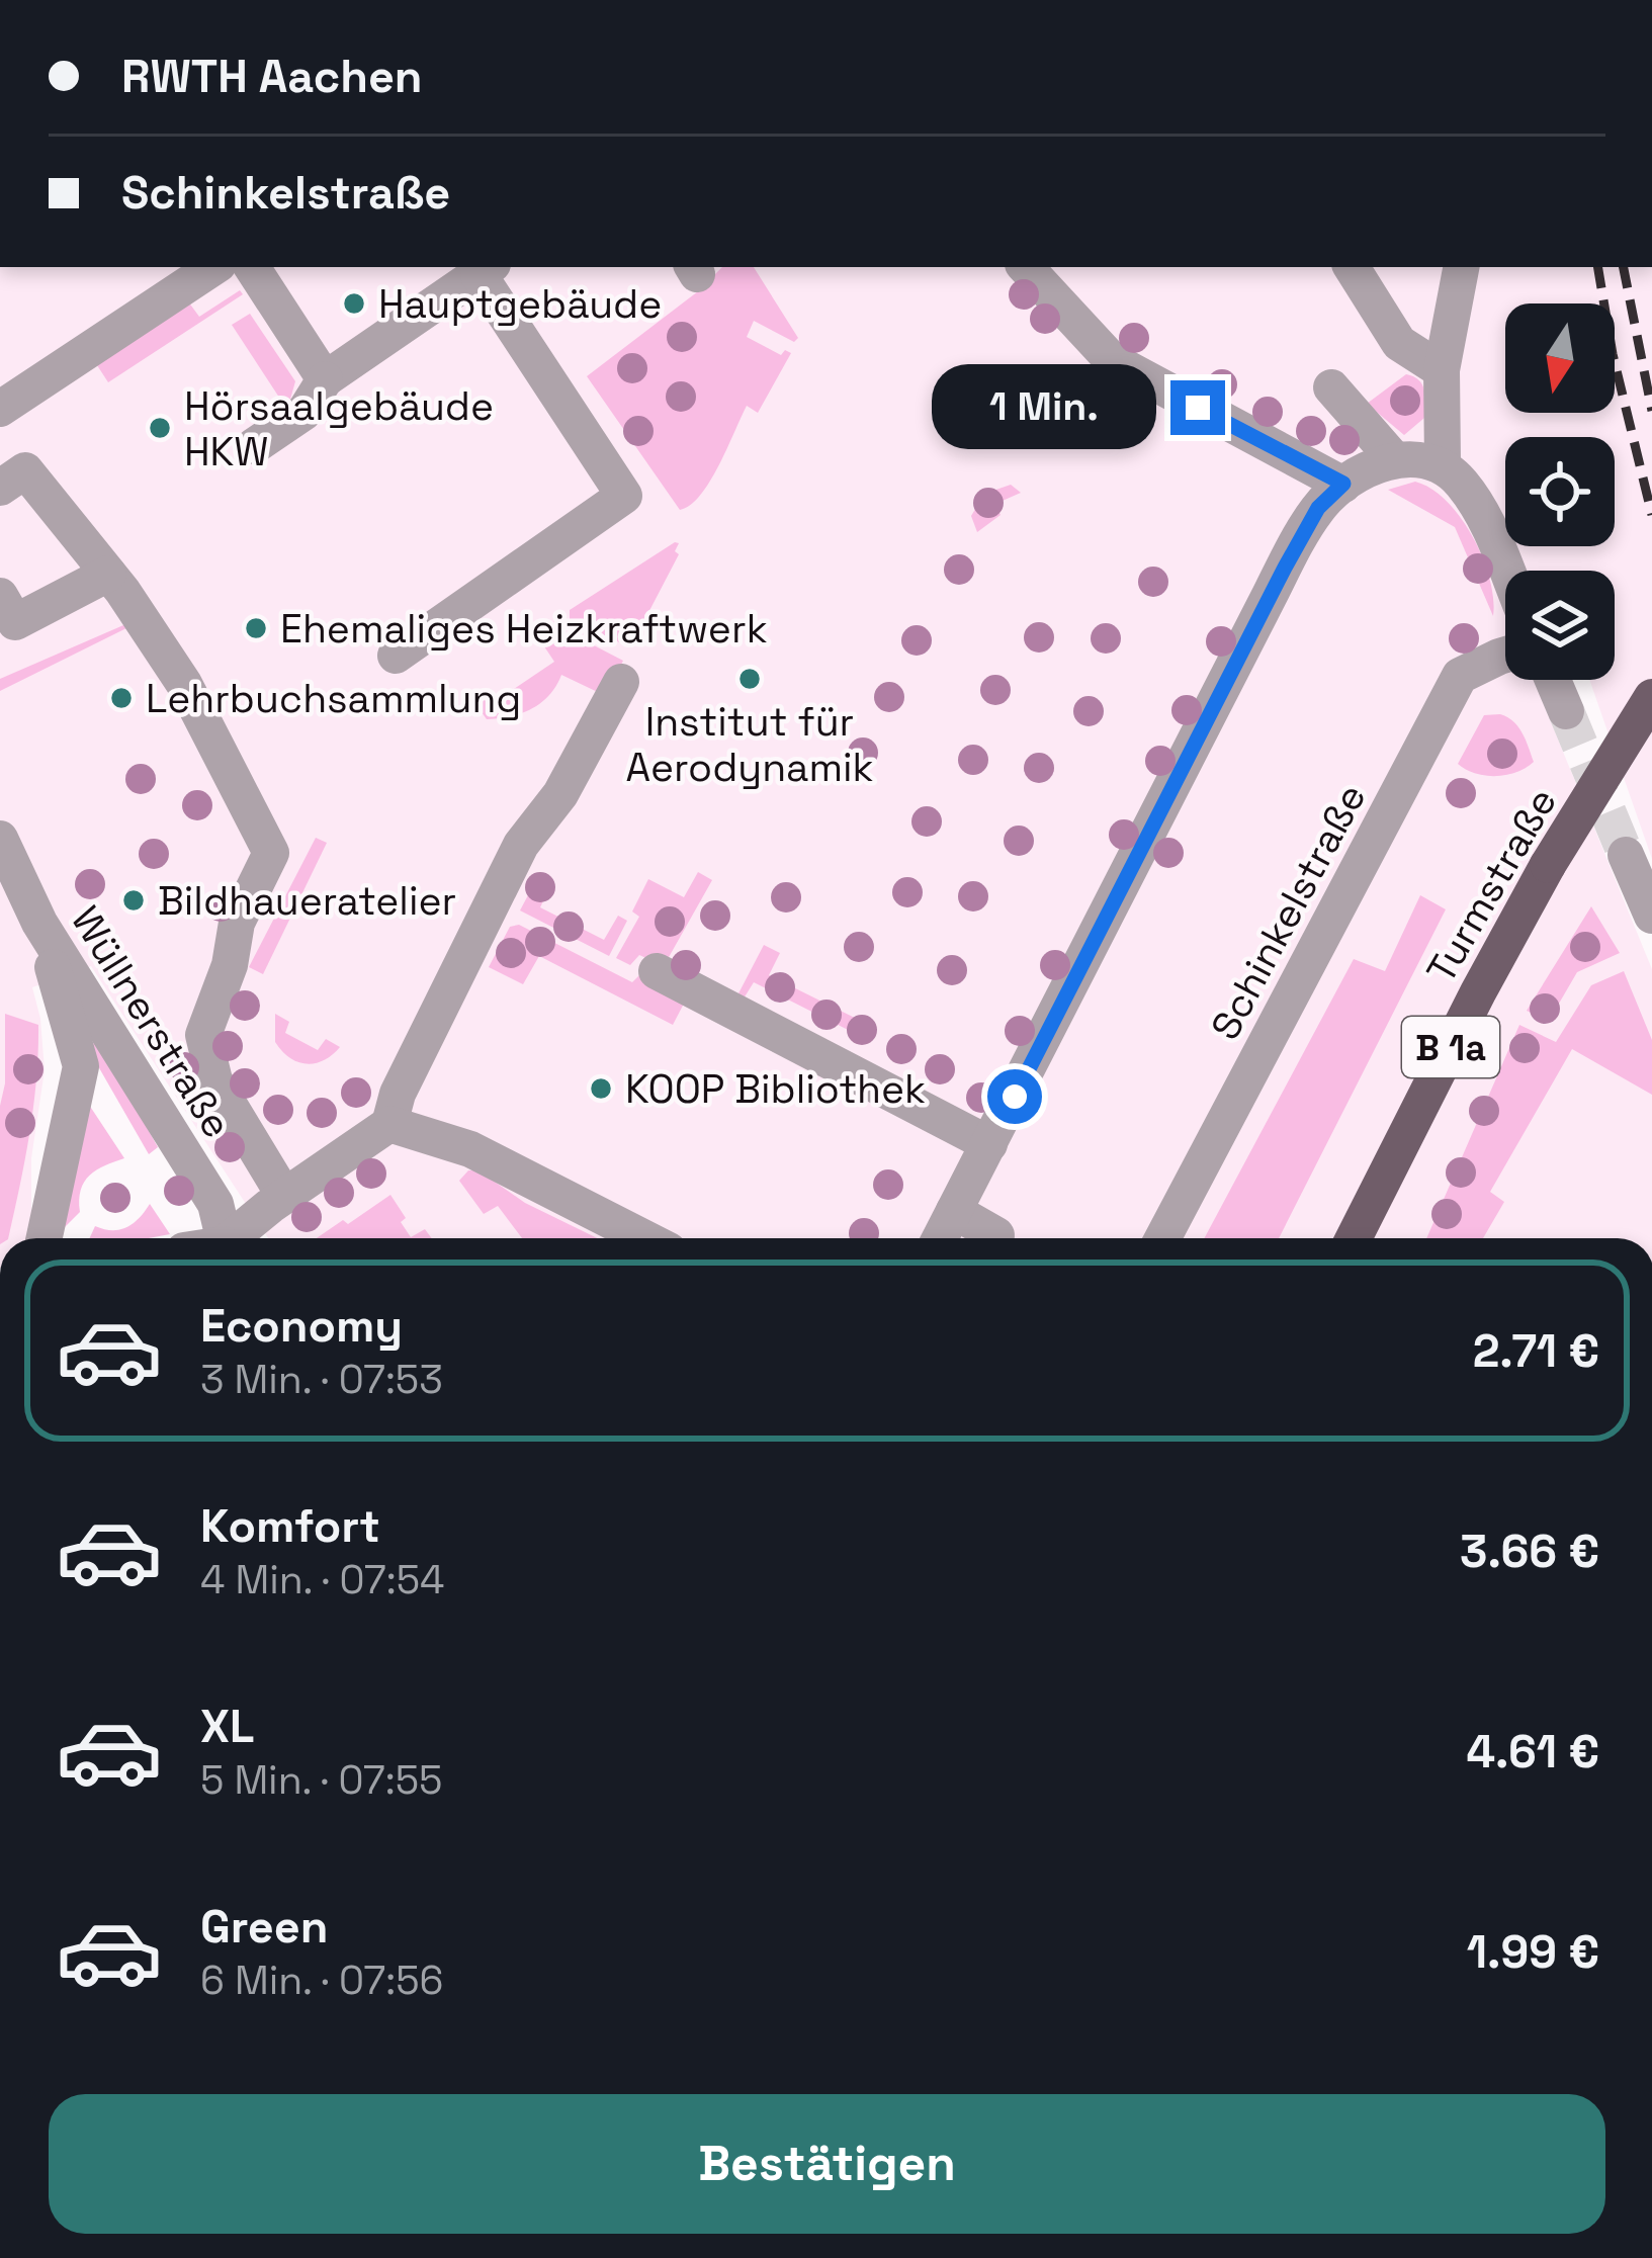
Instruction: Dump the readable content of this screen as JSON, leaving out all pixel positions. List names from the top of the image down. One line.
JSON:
{"streets":{"main road":["Turmstraße","B 1a"],"street":["Schinkelstraße","Wüllnerstraße"]},"places":["Hauptgebäude","Hörsaalgebäude HKW","Ehemaliges Heizkraftwerk","Institut für Aerodynamik","Lehrbuchsammlung","Bildhaueratelier","KOOP Bibliothek"],"north":"bottom","page":{"banner":["RWTH Aachen","Schinkelstraße"],"bubble":"1 Min.","list":[{"name":"Economy","note":"3 Min. · 07:53","value":"2.71 €"},{"name":"Komfort","note":"4 Min. · 07:54","value":"3.66 €"},{"name":"XL","note":"5 Min. · 07:55","value":"4.61 €"},{"name":"Green","note":"6 Min. · 07:56","value":"1.99 €"}],"buttons":"Bestätigen"}}
